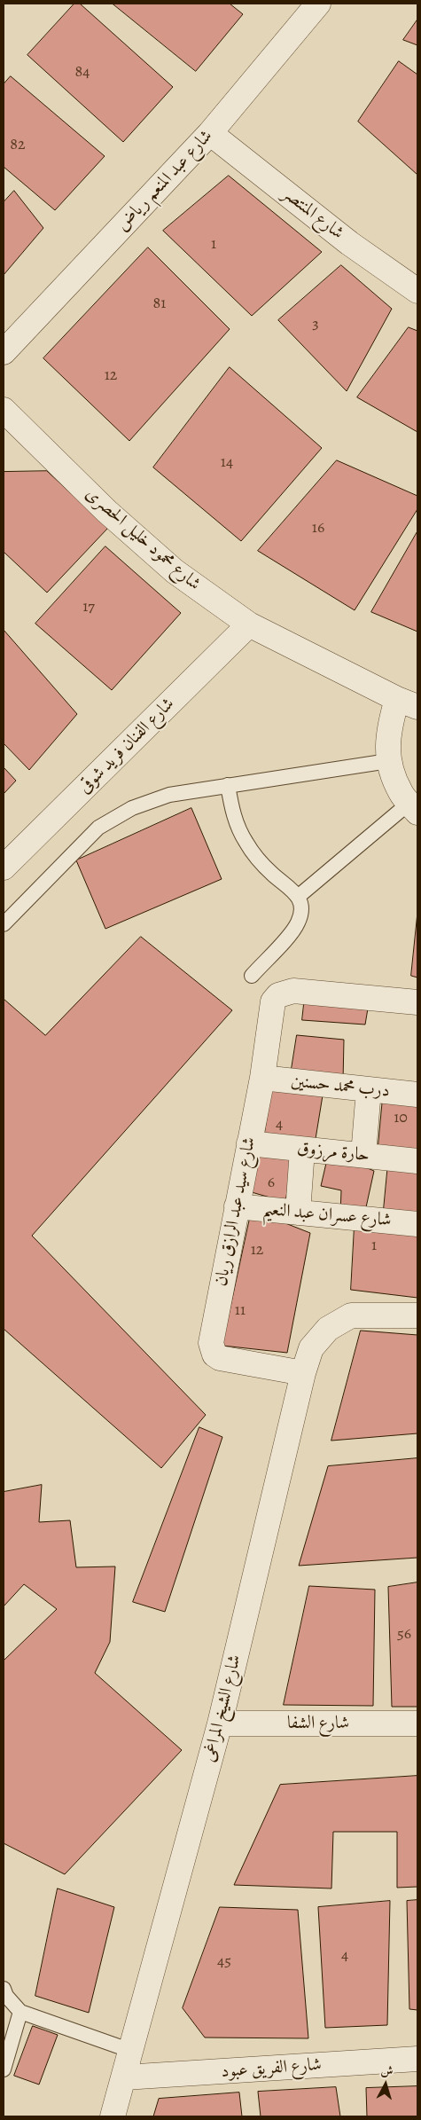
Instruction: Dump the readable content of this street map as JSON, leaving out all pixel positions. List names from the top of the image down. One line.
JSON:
{"streets":{"street":["شارع عبد المنعم رياض","شارع المنتصر","شارع محمود خليل الحصرى","شارع الفنان فريد شوقى","درب محمد حسنين","حارة مرزوق","شارع سيد عبد الرازق ريان","شارع عسران عبد النعيم","شارع الشيخ المراغى","شارع الشفا","شارع الفريق عبود"]},"crossings":[["شارع عبد المنعم رياض","شارع المنتصر"],["شارع محمود خليل الحصرى","شارع الفنان فريد شوقى"],["درب محمد حسنين","شارع سيد عبد الرازق ريان"],["حارة مرزوق","شارع سيد عبد الرازق ريان"],["شارع سيد عبد الرازق ريان","شارع عسران عبد النعيم"],["شارع سيد عبد الرازق ريان","شارع الشيخ المراغى"],["شارع الشيخ المراغى","شارع الشفا"],["شارع الشيخ المراغى","شارع الفريق عبود"]],"house_numbers":["84","82","1","81","3","12","14","16","17","10","4","6","1","12","11","56","4","45"],"north":"top"}
